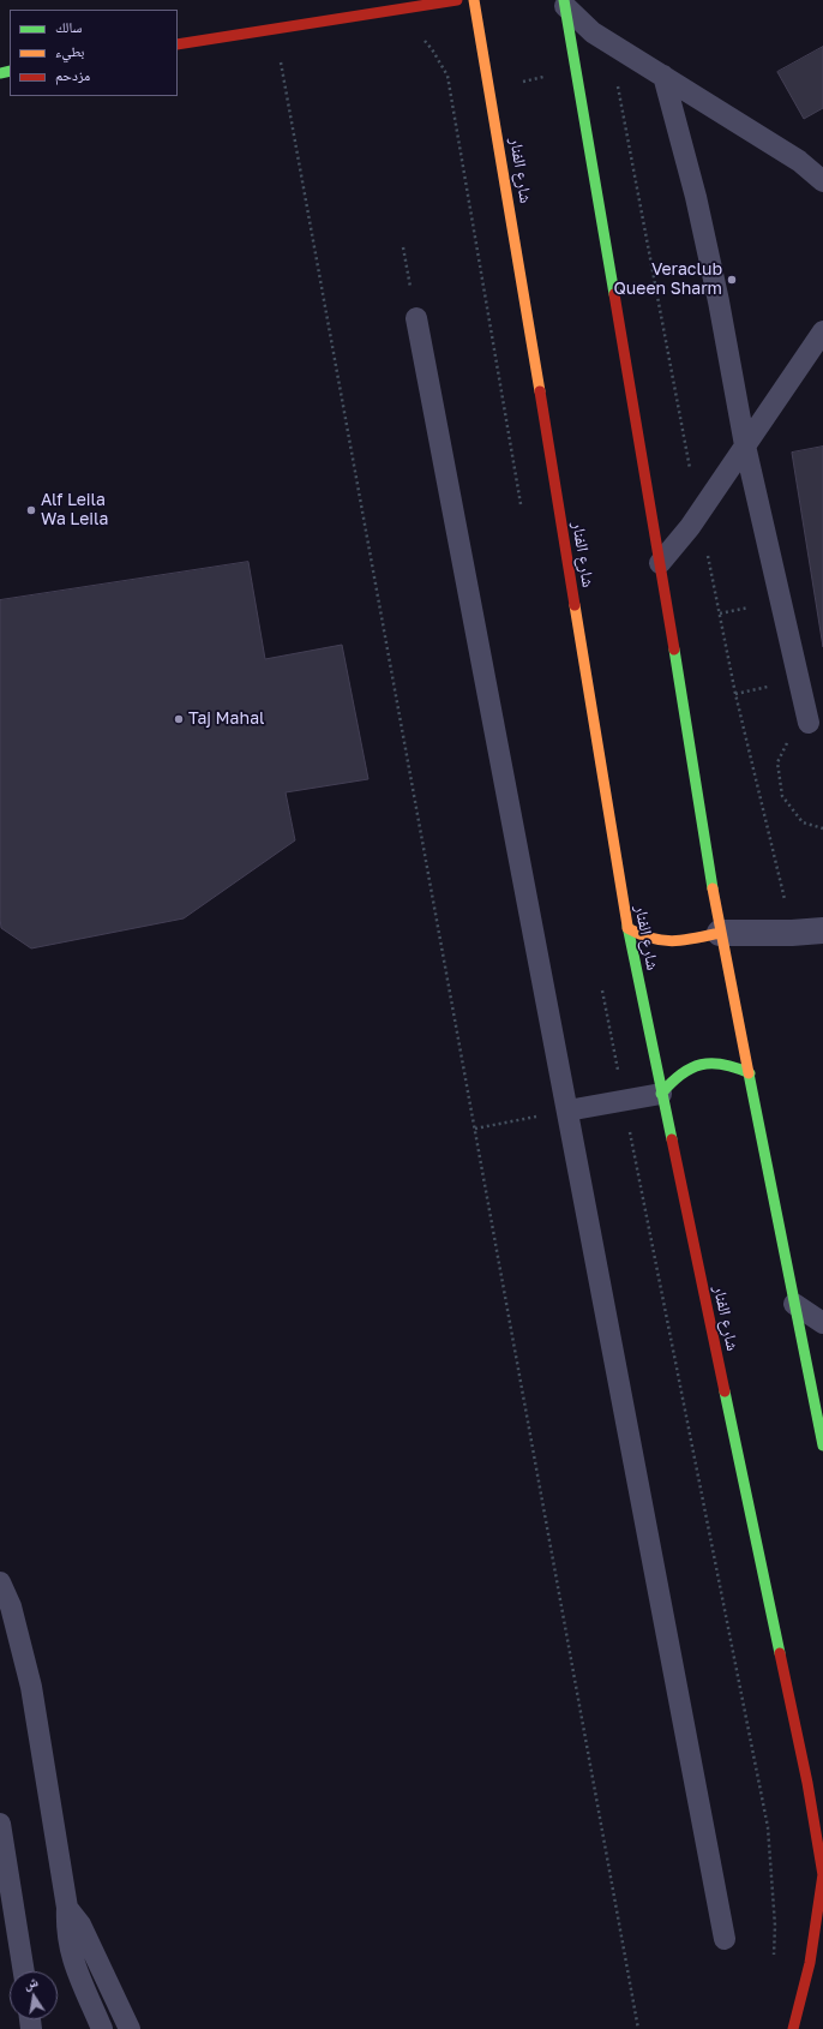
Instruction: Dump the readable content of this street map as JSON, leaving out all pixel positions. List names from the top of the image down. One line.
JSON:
{"streets":{"main road":["شارع الفنار"]},"places":["Veraclub Queen Sharm","Alf Leila Wa Leila","Taj Mahal"],"legend":["سالك","بطيء","مزدحم"],"north":"top"}
